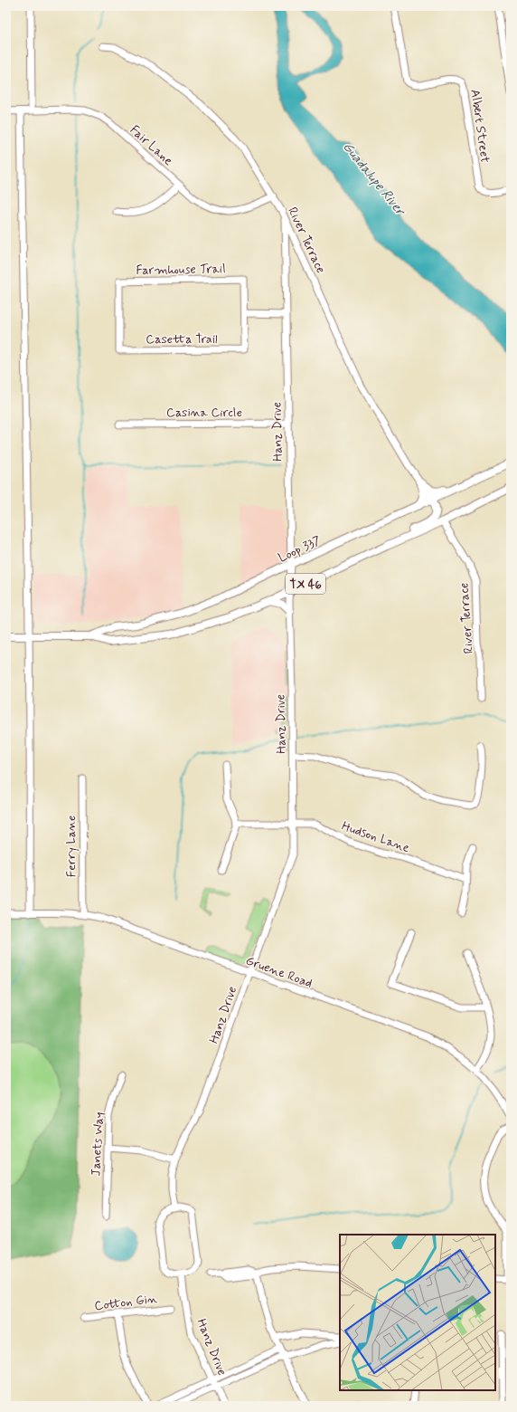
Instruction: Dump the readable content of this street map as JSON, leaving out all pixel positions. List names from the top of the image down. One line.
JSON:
{"streets":{"main road":["Loop 337","TX 46"],"street":["Albert Street","Fair Lane","River Terrace","Farmhouse Trail","Casetta Trail","Casina Circle","Hanz Drive","Hudson Lane","Ferry Lane","Gruene Road","Janets Way","Cotton Gin"]},"crossings":[["Fair Lane","River Terrace"],["River Terrace","Hanz Drive"],["River Terrace","Loop 337"],["Farmhouse Trail","Casetta Trail"],["Casina Circle","Hanz Drive"],["Hanz Drive","Loop 337"],["Hanz Drive","Hudson Lane"],["Hanz Drive","Gruene Road"],["Ferry Lane","Gruene Road"]],"water":["Guadalupe River"]}
